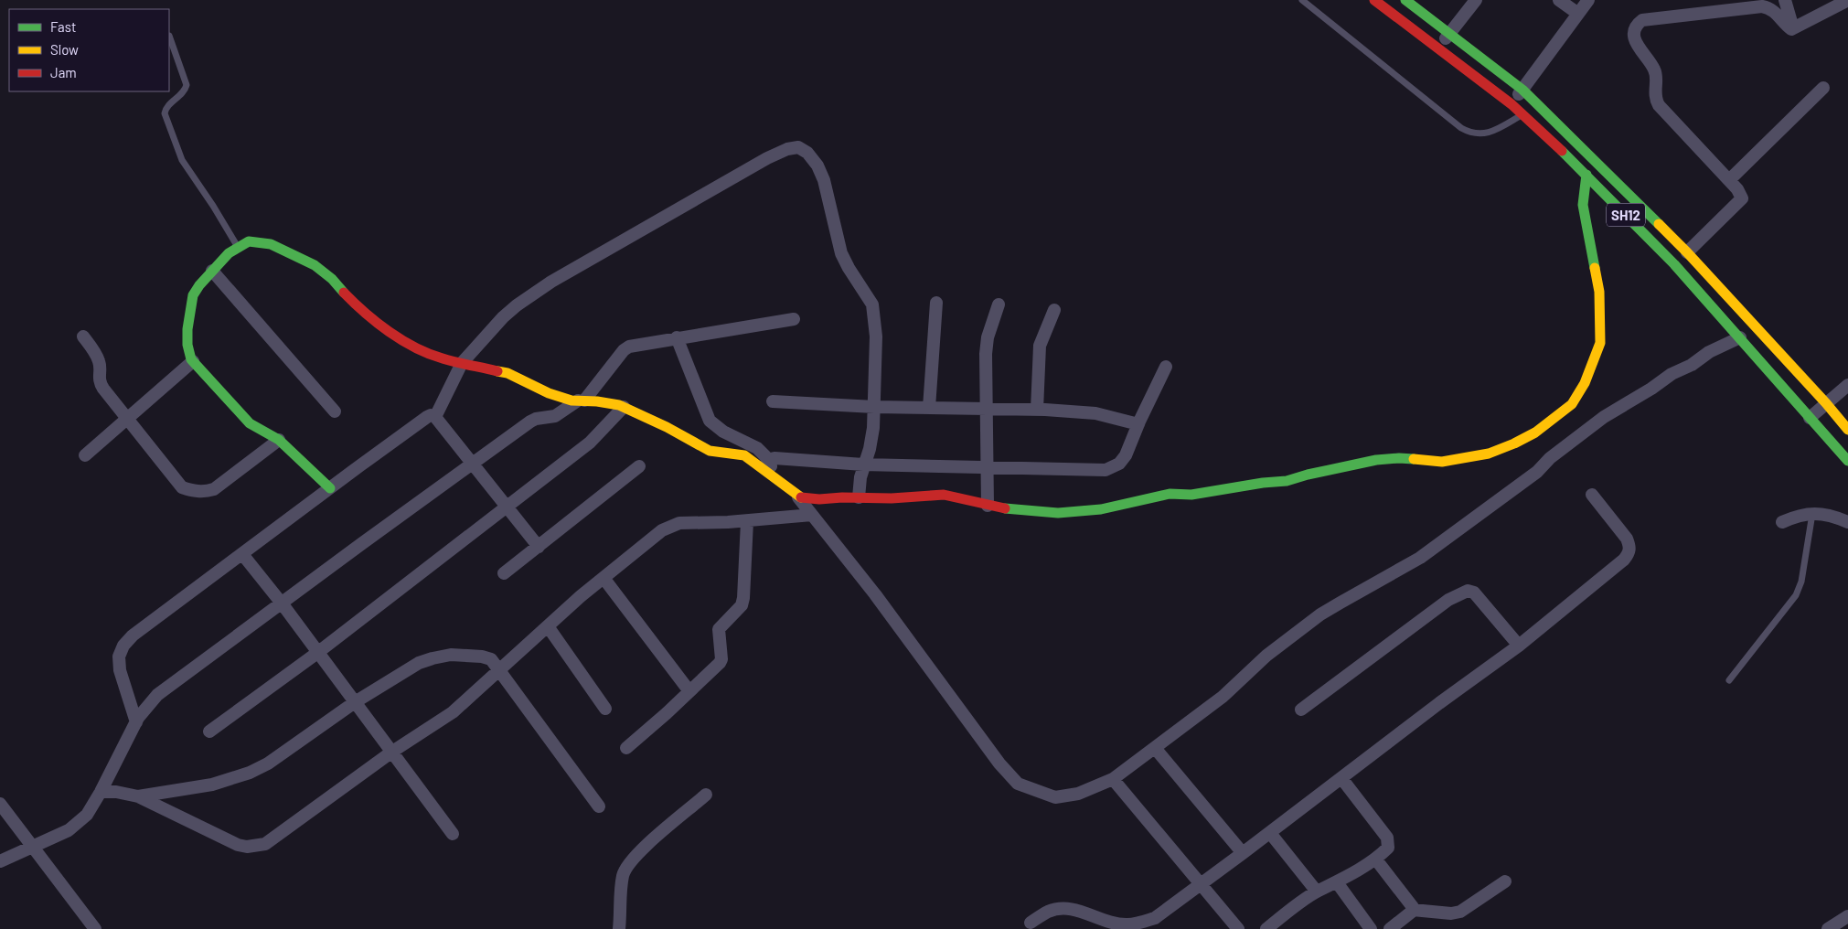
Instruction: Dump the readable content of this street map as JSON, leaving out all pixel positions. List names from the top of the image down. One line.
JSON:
{"streets":{"street":["SH12"]},"legend":["Fast","Slow","Jam"]}
